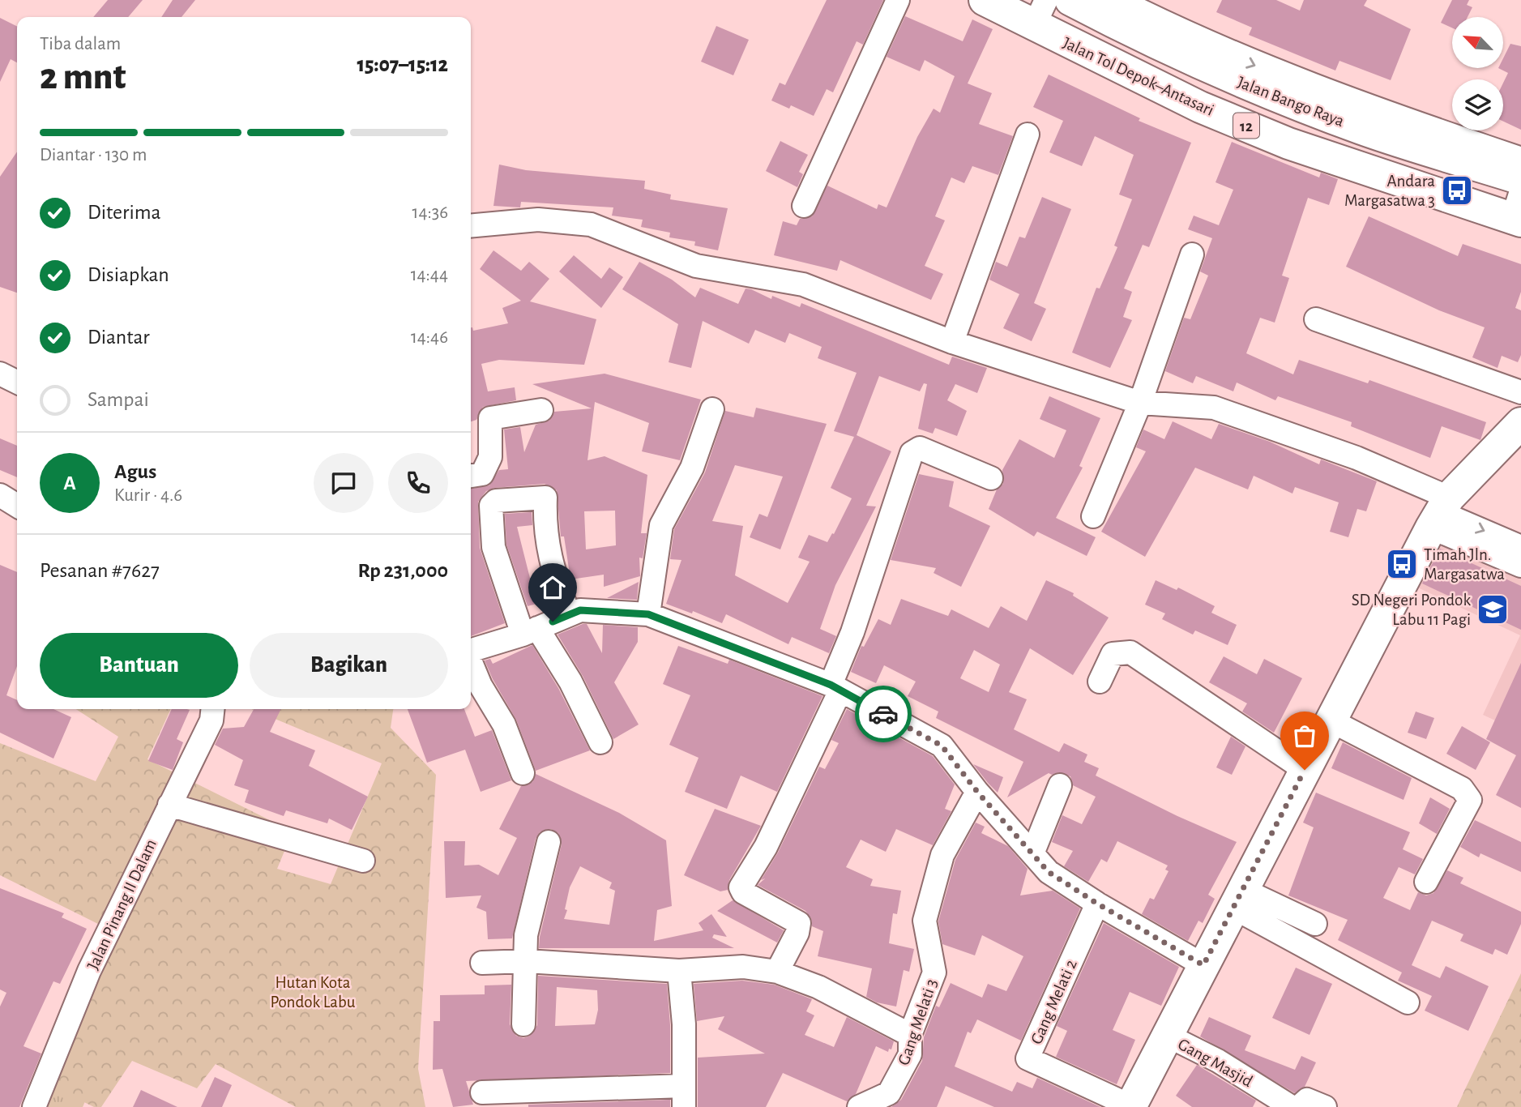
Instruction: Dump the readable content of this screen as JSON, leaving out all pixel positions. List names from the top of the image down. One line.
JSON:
{"streets":{"main road":["Jalan Tol Depok–Antasari","Jalan Bango Raya","12"],"street":["Jalan Pinang II Dalam","Gang Melati 2","Gang Melati 3","Gang Masjid"]},"crossings":[["Jalan Tol Depok–Antasari","Jalan Bango Raya"]],"parks":["Hutan Kota Pondok Labu"],"places":{"bus stop":["Andara Margasatwa 3","Timah Jln. Margasatwa"],"school or university":["SD Negeri Pondok Labu 11 Pagi"]},"north":"top left","page":{"heading":["2 mnt","Tiba dalam","15:07–15:12"],"panel":["Agus","Kurir · 4.6","Pesanan #7627","Rp 231,000"],"bar":"Diantar · 130 m","list":[["Diterima","14:36"],["Disiapkan","14:44"],["Diantar","14:46"],"Sampai"],"round":"A","buttons":["Bantuan","Bagikan"]}}
